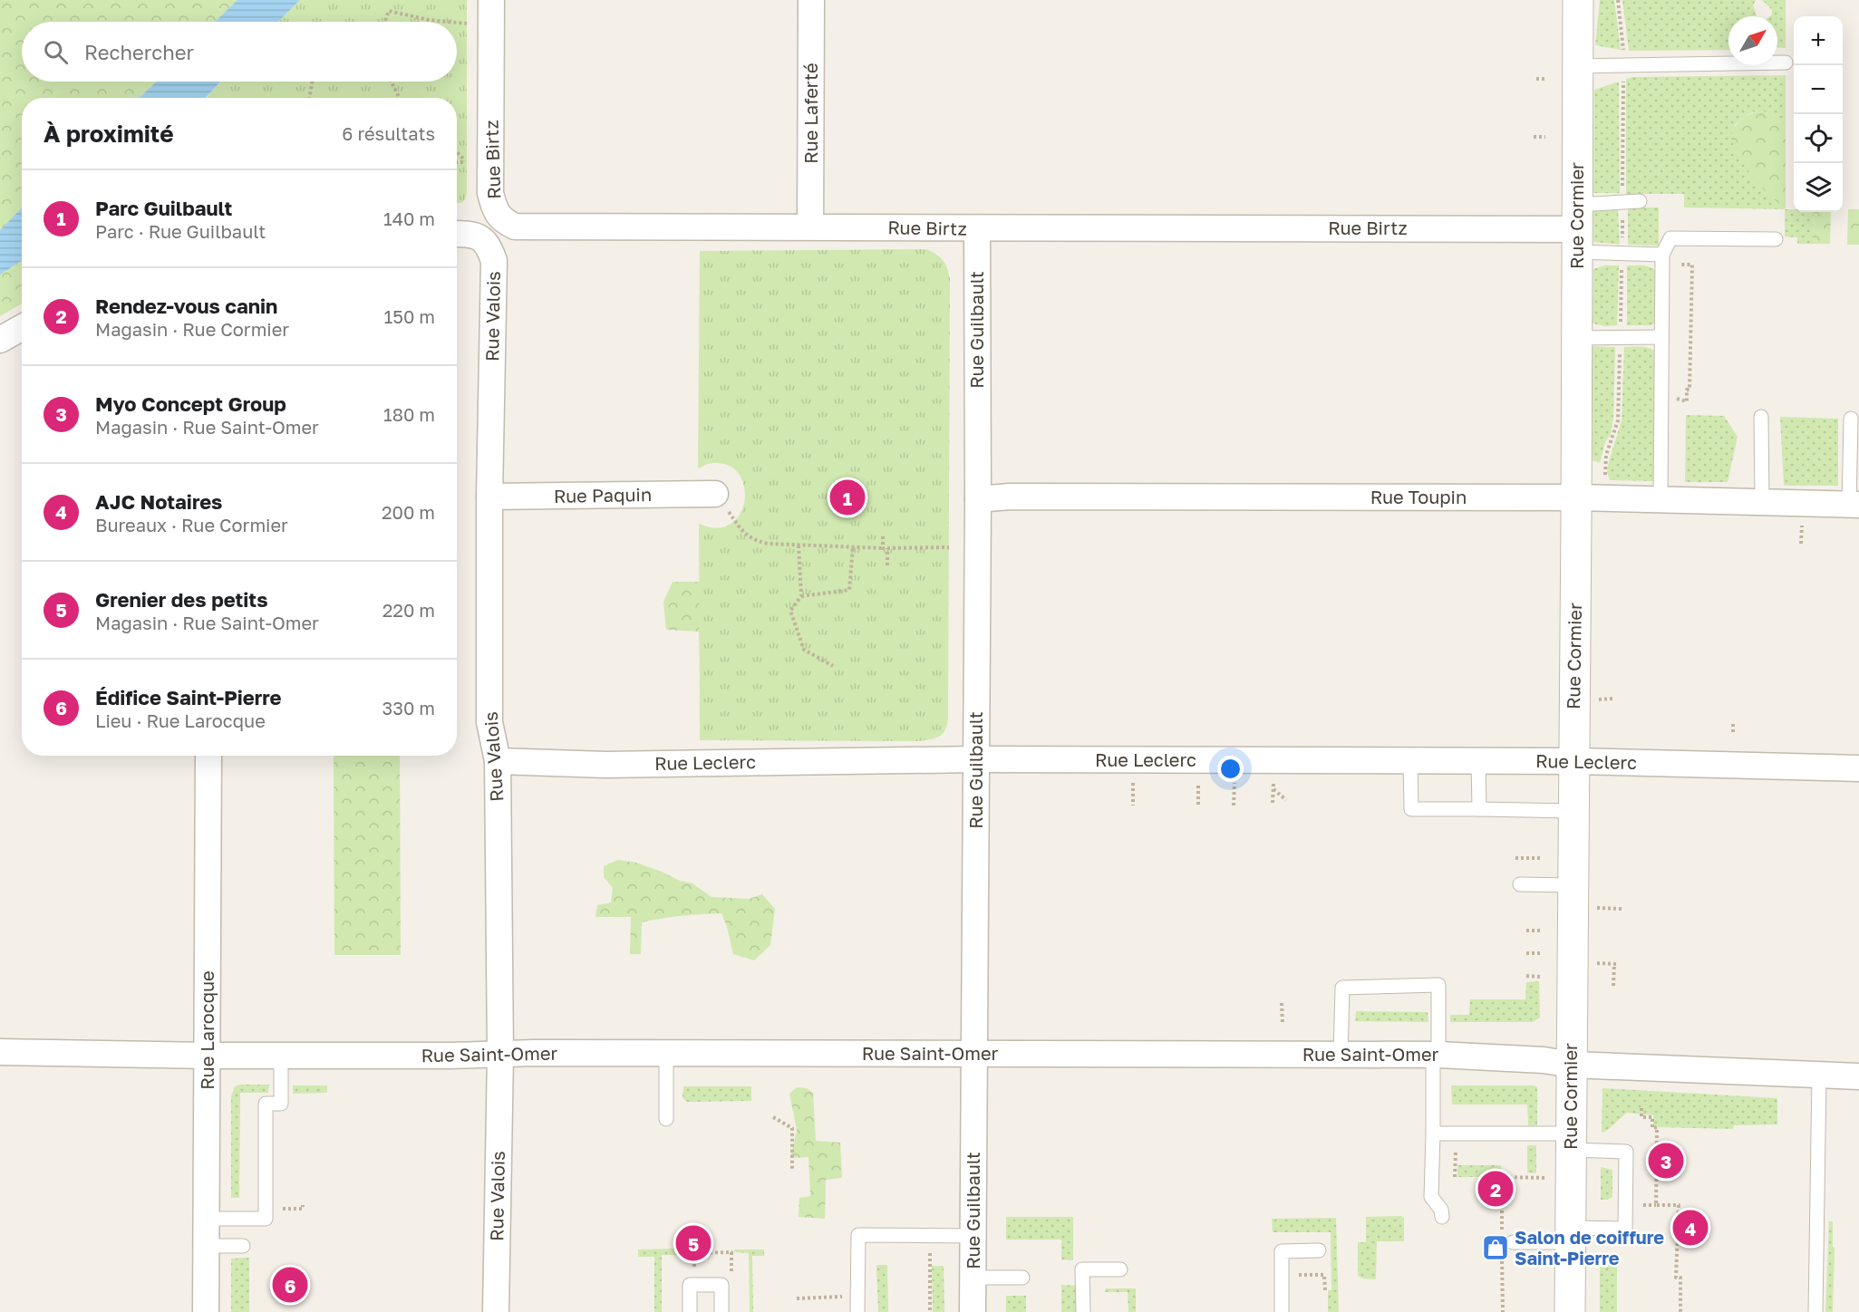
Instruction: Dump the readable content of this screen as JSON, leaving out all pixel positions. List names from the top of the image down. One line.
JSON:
{"streets":{"street":["Rue Laferté","Rue Birtz","Rue Cormier","Rue Valois","Rue Guilbault","Rue Paquin","Rue Toupin","Rue Leclerc","Rue Larocque","Rue Saint-Omer"]},"crossings":[["Rue Laferté","Rue Birtz"],["Rue Birtz","Rue Cormier"],["Rue Birtz","Rue Guilbault"],["Rue Cormier","Rue Toupin"],["Rue Cormier","Rue Leclerc"],["Rue Cormier","Rue Saint-Omer"],["Rue Valois","Rue Paquin"],["Rue Valois","Rue Leclerc"],["Rue Valois","Rue Saint-Omer"],["Rue Guilbault","Rue Toupin"],["Rue Guilbault","Rue Leclerc"],["Rue Guilbault","Rue Saint-Omer"],["Rue Larocque","Rue Saint-Omer"]],"places":{"shop":["Salon de coiffure Saint-Pierre"]},"north":"top right","page":{"map_buttons":["+","−"],"search":"Rechercher","heading":["À proximité","6 résultats"],"list":[{"mark":"1","name":"Parc Guilbault","note":"Parc · Rue Guilbault","value":"140 m"},{"mark":"2","name":"Rendez-vous canin","note":"Magasin · Rue Cormier","value":"150 m"},{"mark":"3","name":"Myo Concept Group","note":"Magasin · Rue Saint-Omer","value":"180 m"},{"mark":"4","name":"AJC Notaires","note":"Bureaux · Rue Cormier","value":"200 m"},{"mark":"5","name":"Grenier des petits","note":"Magasin · Rue Saint-Omer","value":"220 m"},{"mark":"6","name":"Édifice Saint-Pierre","note":"Lieu · Rue Larocque","value":"330 m"}],"pins":["1","3","2","4","5","6"]}}
